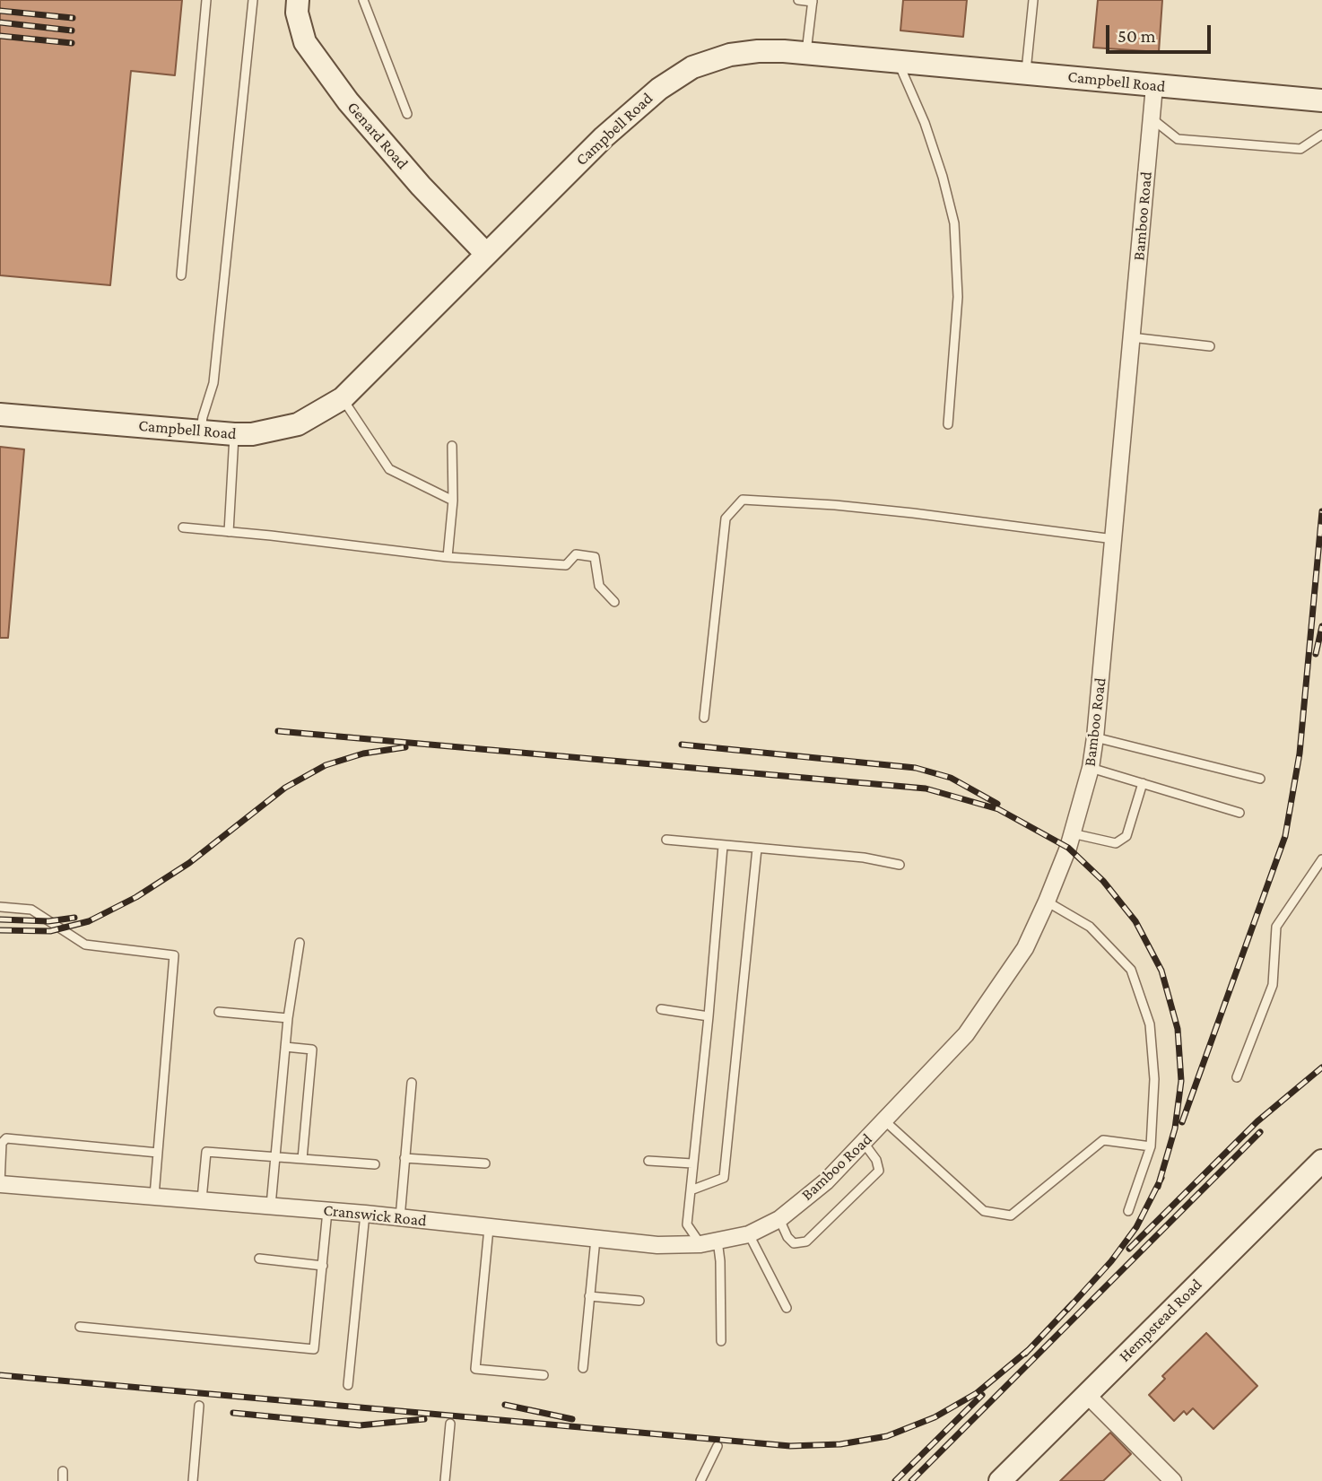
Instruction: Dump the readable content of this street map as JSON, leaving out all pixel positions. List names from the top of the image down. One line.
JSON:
{"streets":{"street":["Campbell Road","Genard Road","Bamboo Road","Cranswick Road","Hempstead Road"]},"crossings":[["Campbell Road","Genard Road"],["Campbell Road","Bamboo Road"],["Bamboo Road","Cranswick Road"]],"scale_bar":"50 m"}
